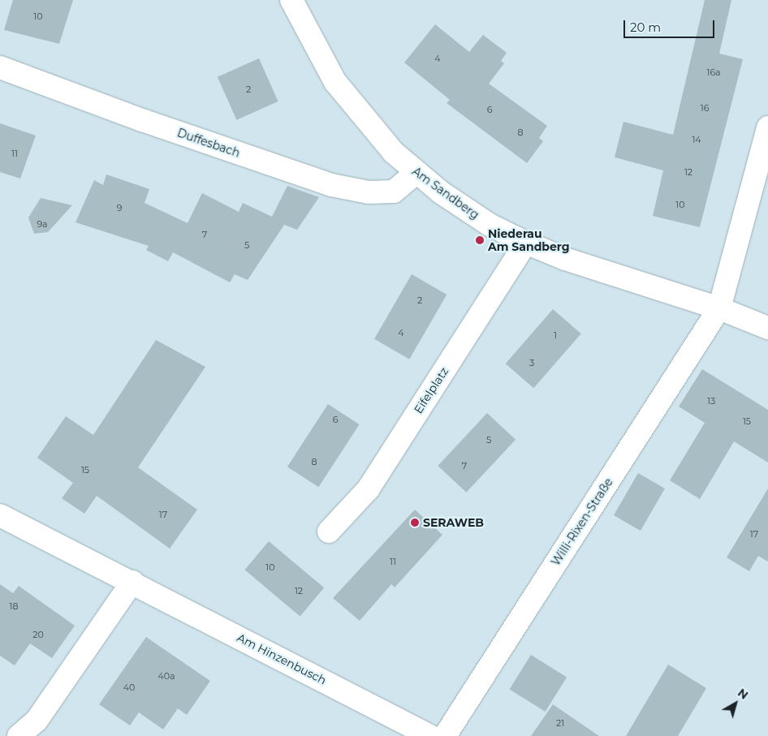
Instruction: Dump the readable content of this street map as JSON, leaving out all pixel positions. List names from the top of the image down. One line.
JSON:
{"streets":{"street":["Duffesbach","Am Sandberg","Eifelplatz","Willi-Rixen-Straße","Am Hinzenbusch"]},"crossings":[["Duffesbach","Am Sandberg"],["Am Sandberg","Eifelplatz"],["Am Sandberg","Willi-Rixen-Straße"]],"places":["Niederau Am Sandberg","SERAWEB"],"house_numbers":["10","4","16a","2","16","6","8","14","11","12","10","9","9a","7","5","2","4","1","3","13","6","15","5","8","7","15","17","17","11","10","12","18","20","40a","40","21"],"scale_bar":"20 m","north":"top right"}
